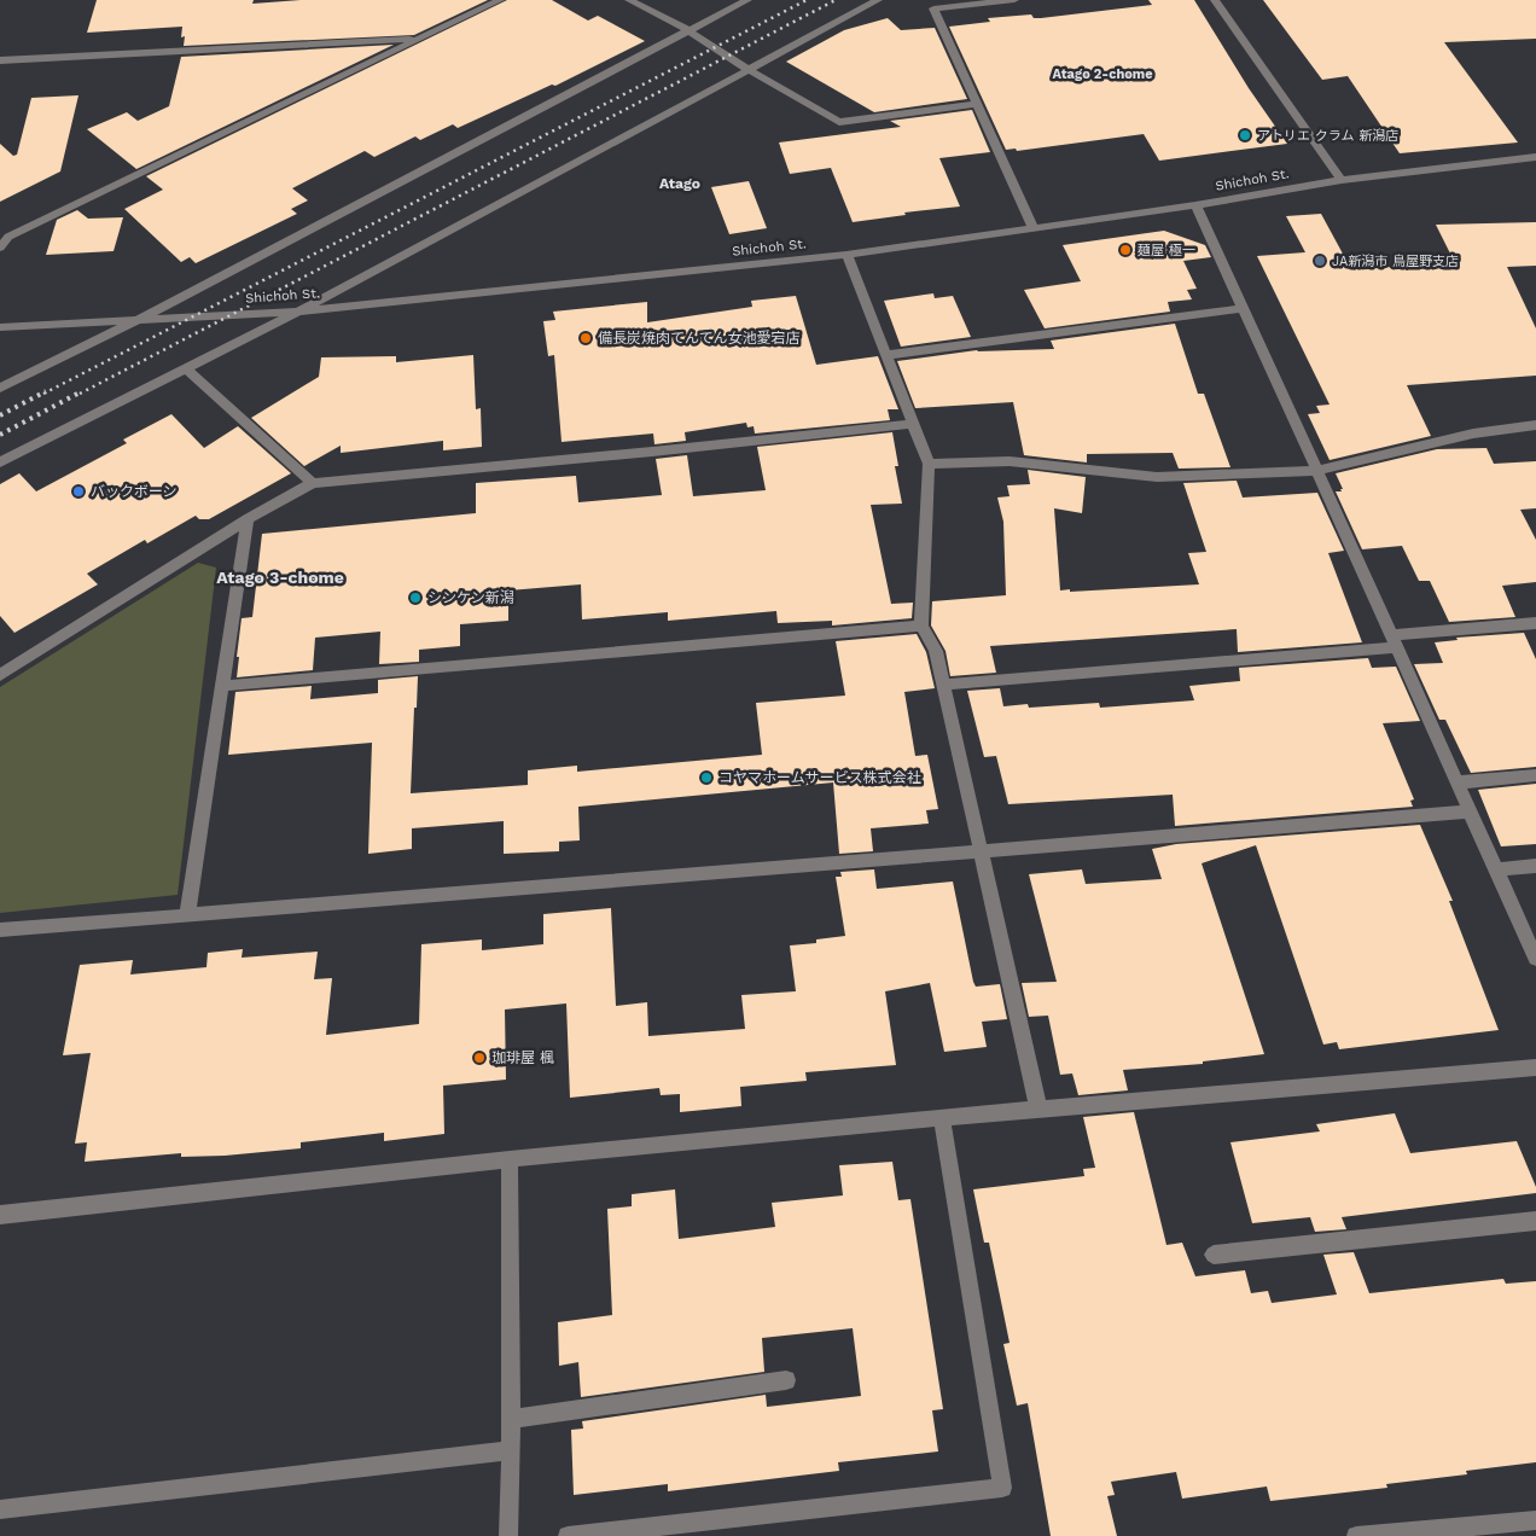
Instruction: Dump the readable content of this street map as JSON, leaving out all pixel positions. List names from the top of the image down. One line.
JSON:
{"streets":{"street":["Shichoh St."]},"districts":["Atago 2-chome","Atago","Atago 3-chome"],"places":["アトリエ クラム 新潟店","麺屋 極一","JA新潟市 鳥屋野支店","備長炭焼肉てんてん女池愛宕店","バックボーン","シンケン新潟","コヤマホームサービス株式会社","珈琲屋 楓"]}
